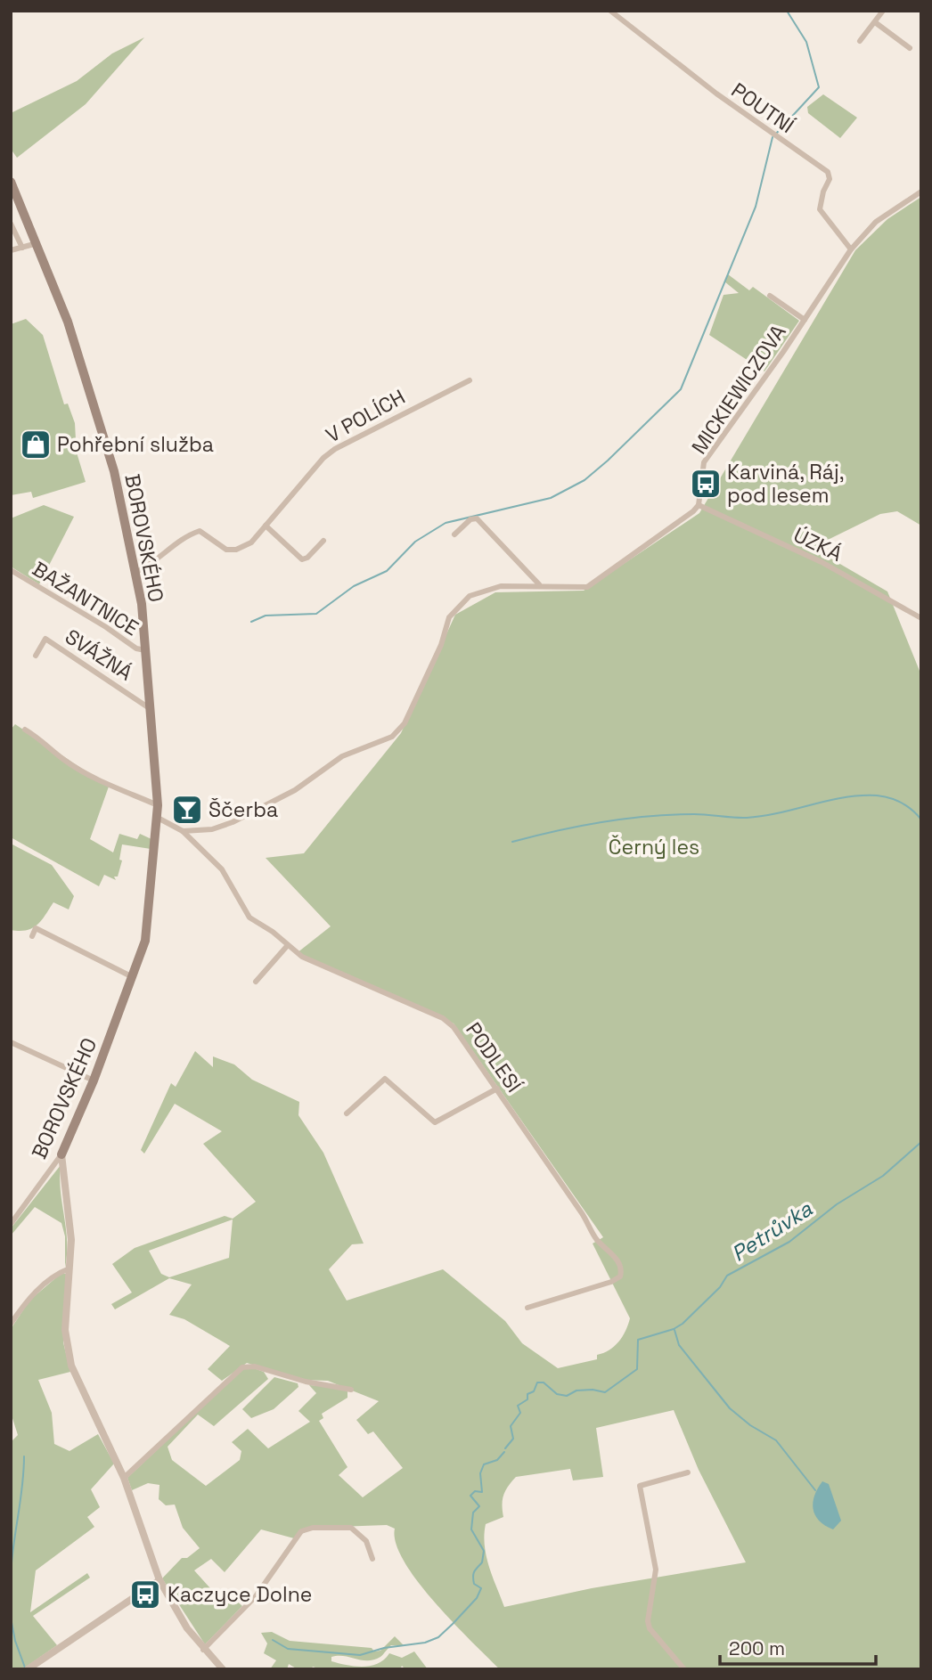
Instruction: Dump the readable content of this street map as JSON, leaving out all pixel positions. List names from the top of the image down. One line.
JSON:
{"streets":{"main road":["BOROVSKÉHO"],"street":["POUTNÍ","MICKIEWICZOVA","V POLÍCH","ÚZKÁ","BAŽANTNICE","SVÁŽNÁ","PODLESÍ"]},"crossings":[["POUTNÍ","MICKIEWICZOVA"],["MICKIEWICZOVA","ÚZKÁ"],["V POLÍCH","BOROVSKÉHO"],["BOROVSKÉHO","BAŽANTNICE"],["BOROVSKÉHO","SVÁŽNÁ"]],"water":["Petrůvka"],"parks":["Černý les"],"places":{"shop":["Pohřební služba"],"bus stop":["Karviná, Ráj, pod lesem","Kaczyce Dolne"],"bar":["Ščerba"]},"scale_bar":"200 m"}
